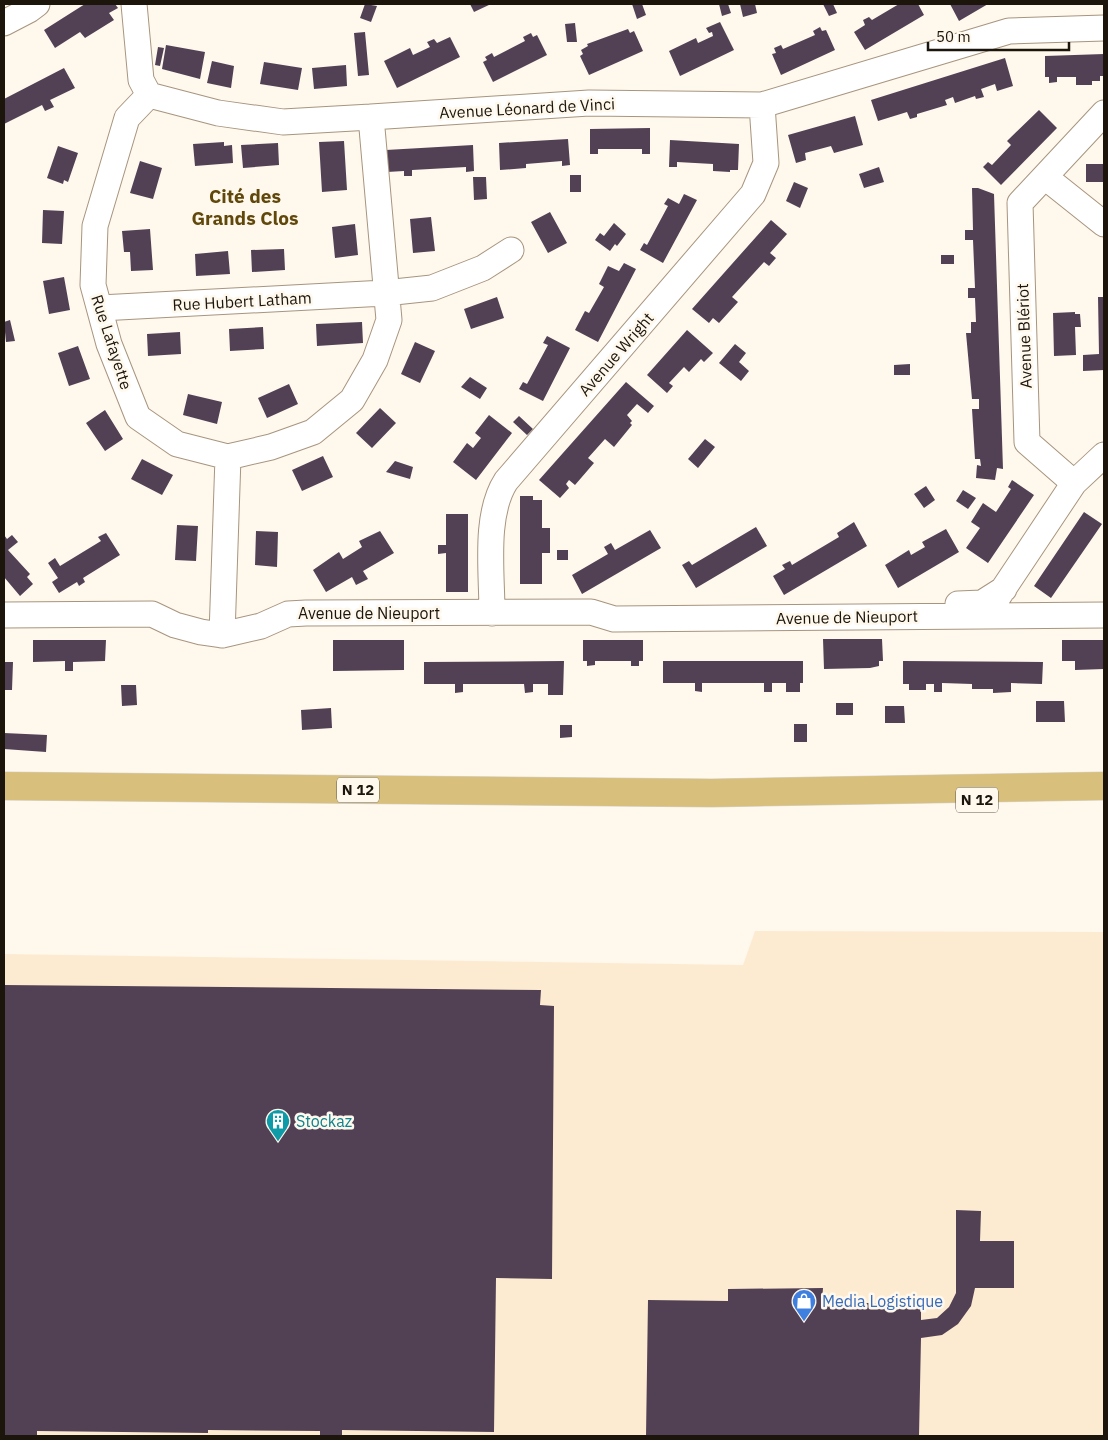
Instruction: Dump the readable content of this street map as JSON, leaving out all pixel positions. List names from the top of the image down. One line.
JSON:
{"streets":{"main road":["N 12"],"street":["Avenue Léonard de Vinci","Rue Hubert Latham","Avenue Blériot","Rue Lafayette","Avenue Wright","Avenue de Nieuport"]},"crossings":[["Avenue Léonard de Vinci","Rue Lafayette"],["Avenue Léonard de Vinci","Avenue Wright"],["Rue Hubert Latham","Rue Lafayette"],["Avenue Wright","Avenue de Nieuport"]],"districts":["Cité des Grands Clos"],"places":{"building":["Stockaz"],"shop":["Media Logistique"]},"scale_bar":"50 m"}
